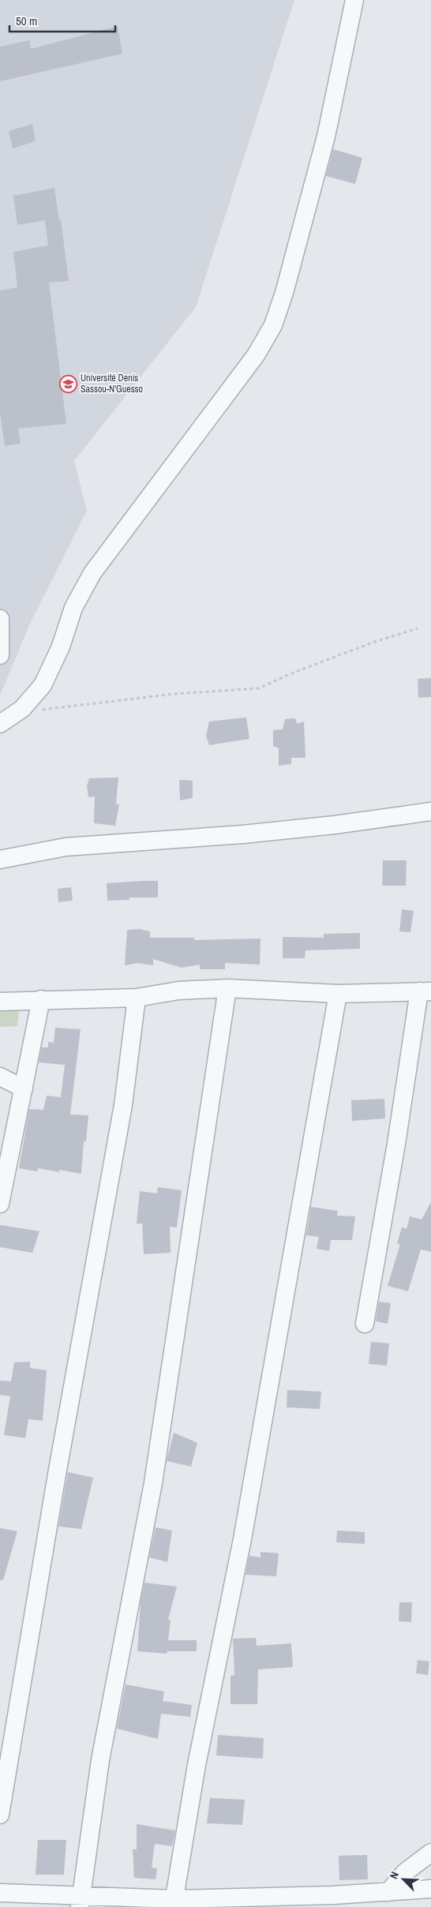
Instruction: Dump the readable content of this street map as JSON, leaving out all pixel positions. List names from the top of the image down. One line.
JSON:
{"places":{"school or university":["Université Denis Sassou-N'Guesso"]},"scale_bar":"50 m","north":"top left"}
